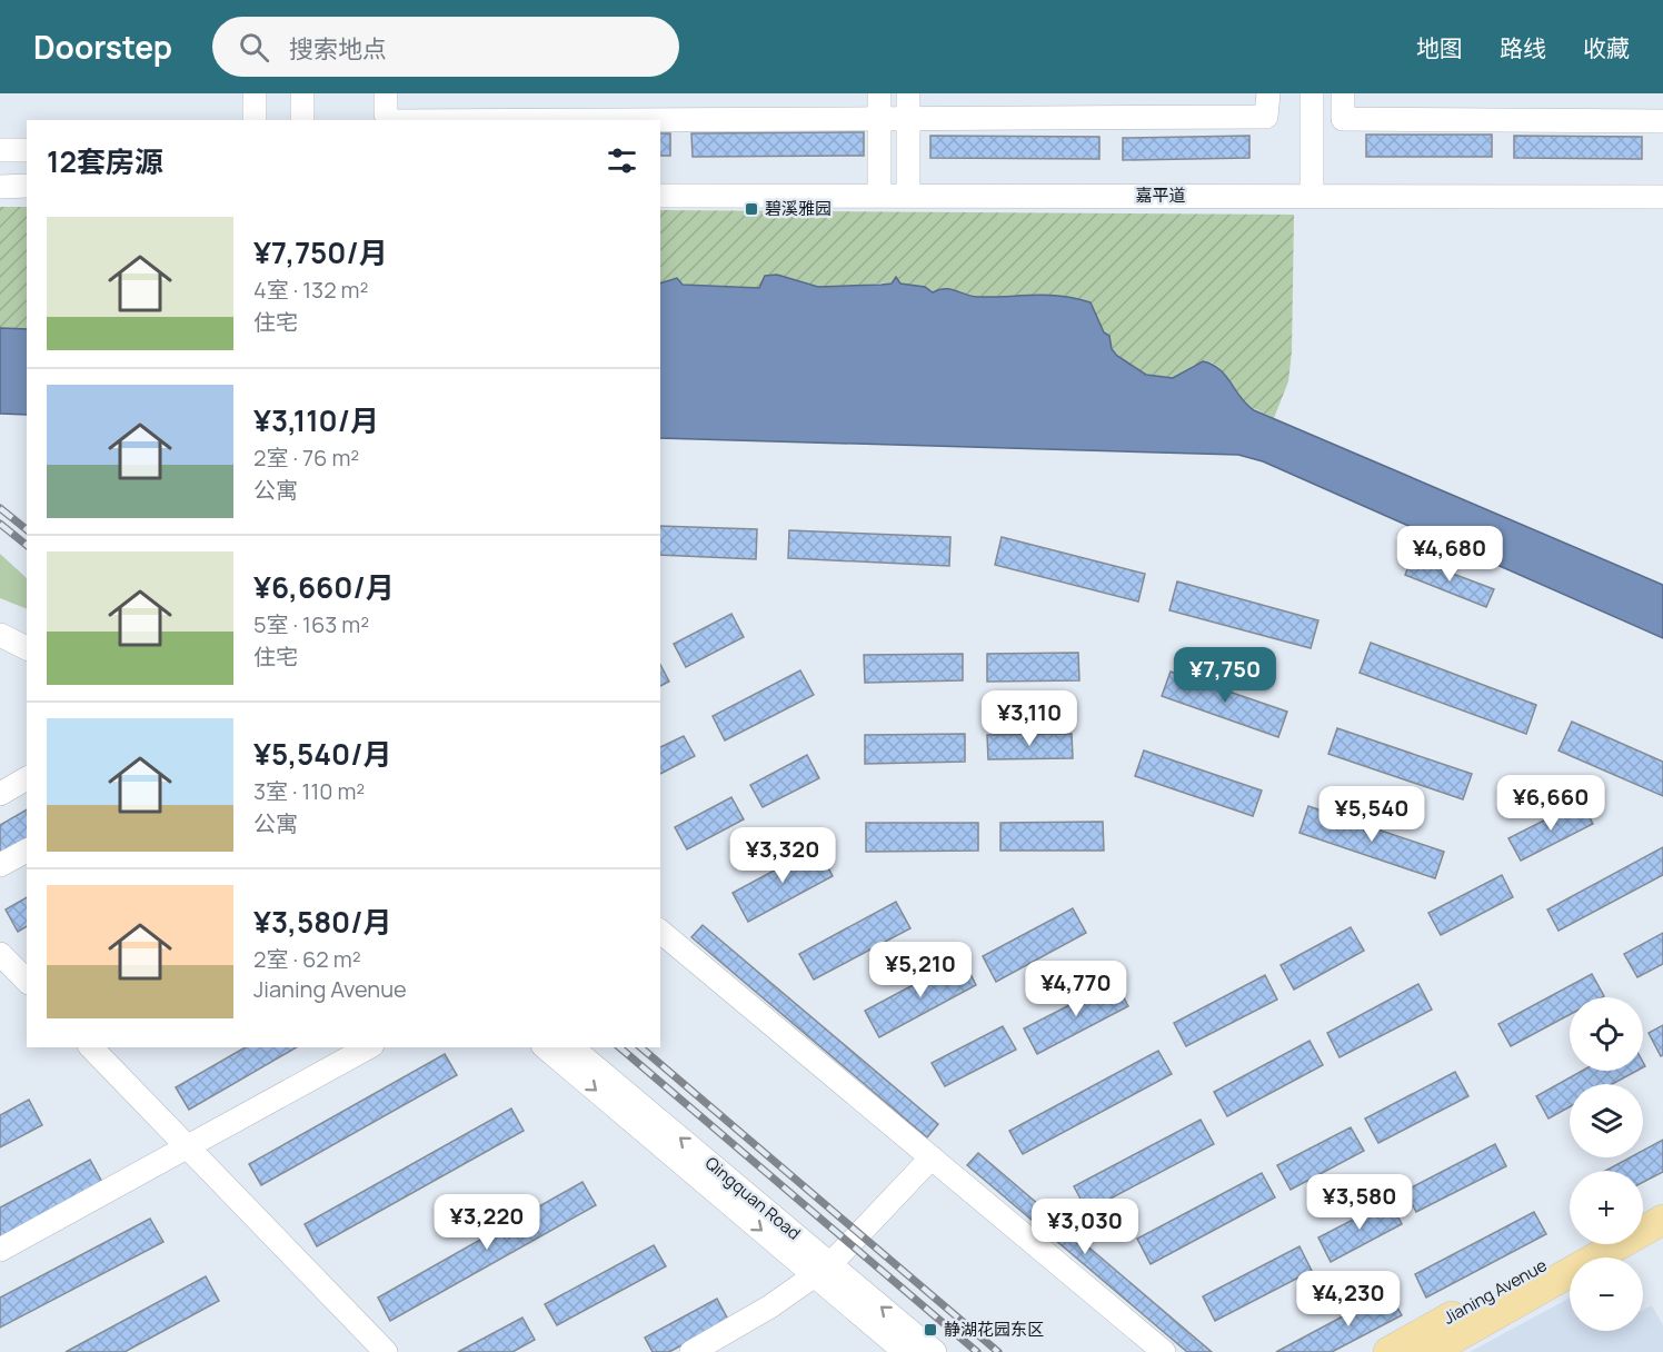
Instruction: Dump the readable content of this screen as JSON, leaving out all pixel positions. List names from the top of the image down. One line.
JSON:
{"streets":{"main road":["Jianing Avenue"],"street":["嘉平道","Qingquan Road"]},"places":{"transit":["碧溪雅园","静湖花园东区"]},"page":{"header":"Doorstep","search":"搜索地点","nav":["地图","路线","收藏"],"heading":"12套房源","list":[{"name":"¥7,750/月","note":"4室 · 132 m² · 住宅"},{"name":"¥3,110/月","note":"2室 · 76 m² · 公寓"},{"name":"¥6,660/月","note":"5室 · 163 m² · 住宅"},{"name":"¥5,540/月","note":"3室 · 110 m² · 公寓"},{"name":"¥3,580/月","note":"2室 · 62 m² · Jianing Avenue"}],"price":["¥4,680","¥7,750","¥3,110","¥6,660","¥5,540","¥3,320","¥5,210","¥4,770","¥3,580","¥3,220","¥3,030","¥4,230"],"map_buttons":["+","−"]}}
